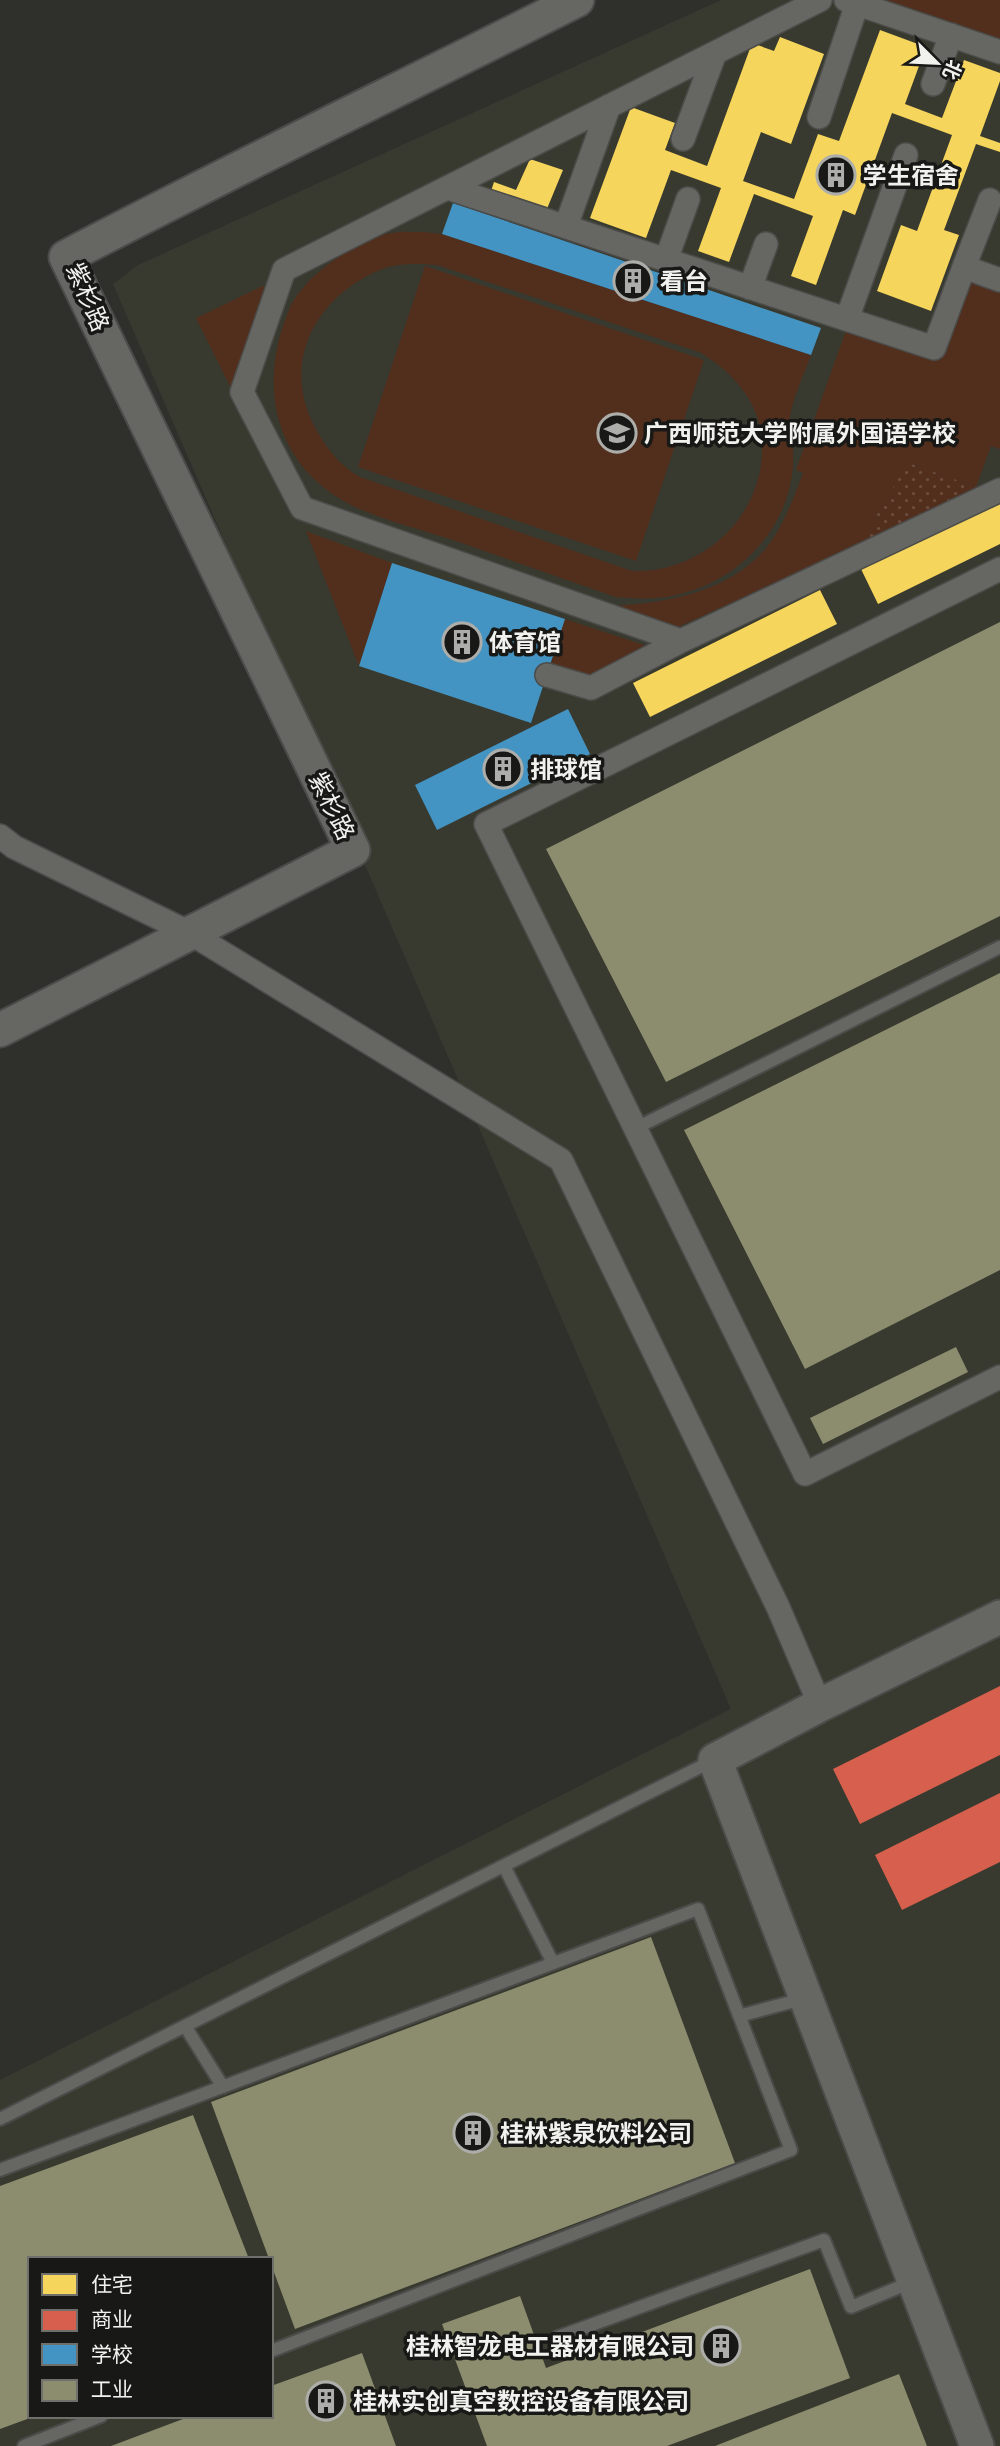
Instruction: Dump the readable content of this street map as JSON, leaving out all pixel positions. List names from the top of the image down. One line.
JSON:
{"streets":{"main road":["紫杉路"]},"places":{"building":["学生宿舍","看台","体育馆","排球馆","桂林紫泉饮料公司","桂林智龙电工器材有限公司","桂林实创真空数控设备有限公司"],"school or university":["广西师范大学附属外国语学校"]},"legend":["住宅","商业","学校","工业"],"north":"bottom right"}
